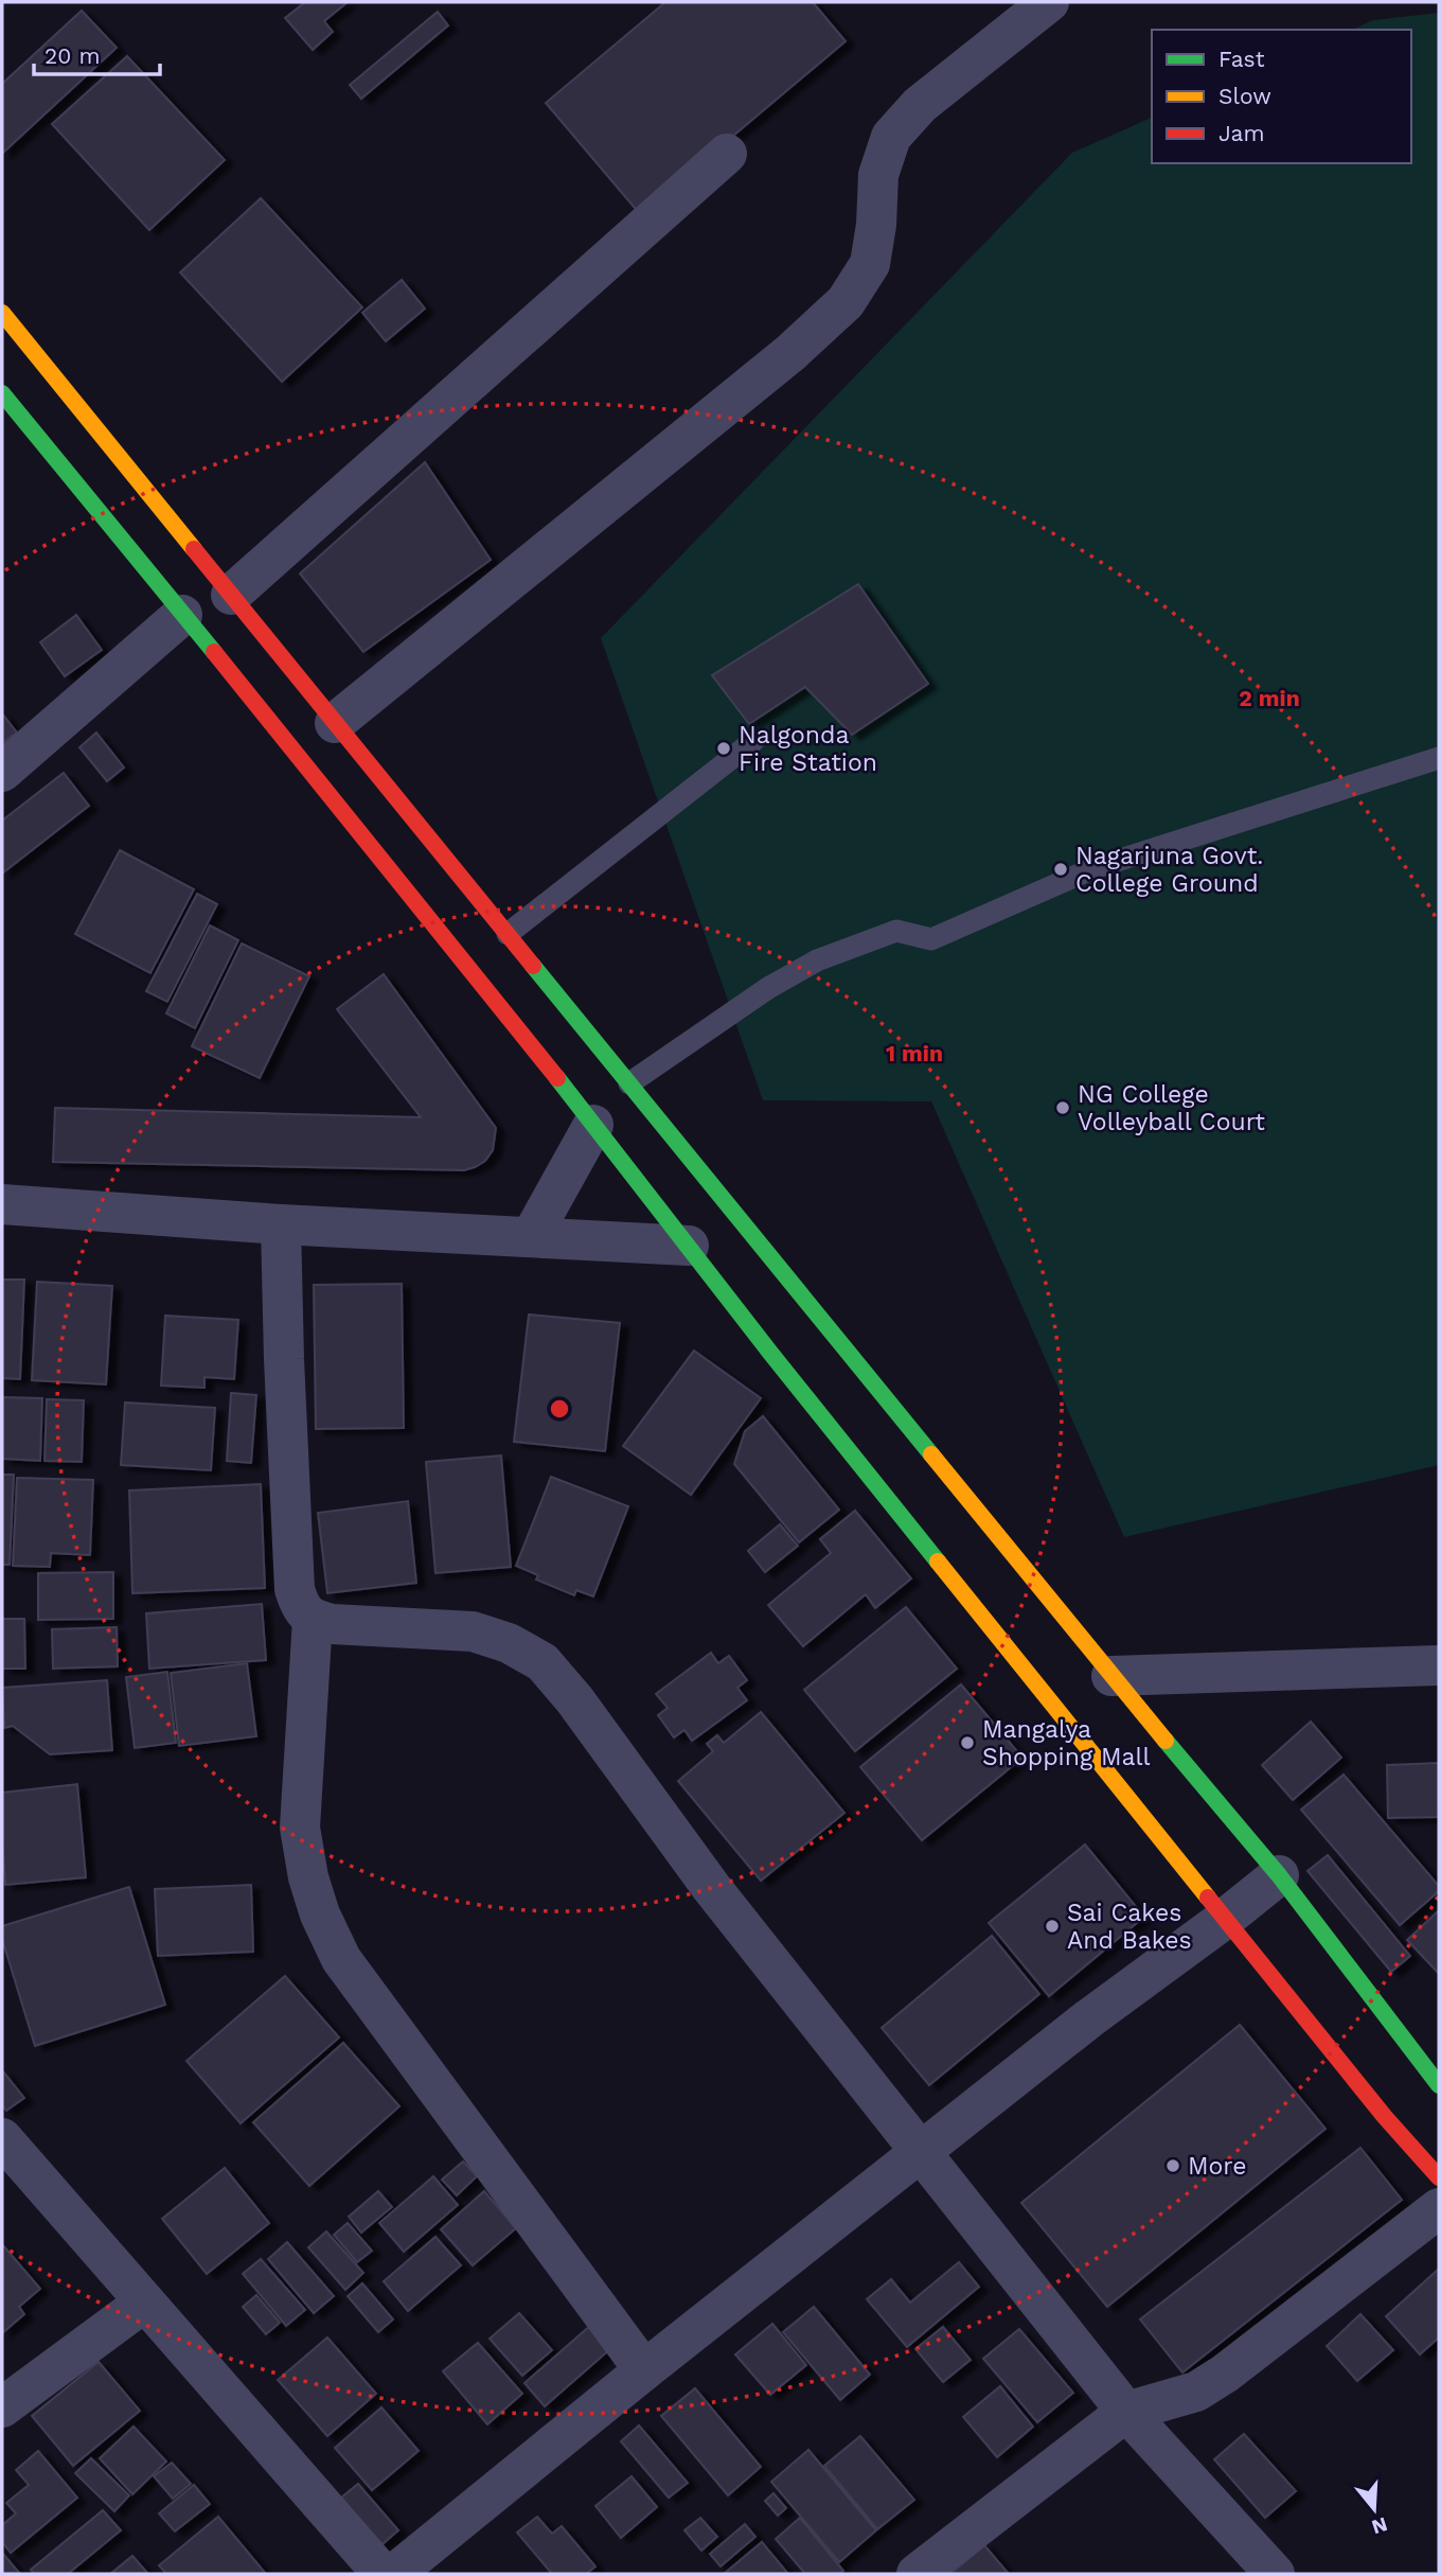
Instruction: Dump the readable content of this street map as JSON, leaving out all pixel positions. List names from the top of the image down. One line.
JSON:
{"places":["Nalgonda Fire Station","Nagarjuna Govt. College Ground","NG College Volleyball Court","Mangalya Shopping Mall","Sai Cakes And Bakes","More"],"legend":["Fast","Slow","Jam"],"scale_bar":"20 m","north":"bottom","rings":["2 min","1 min"]}
